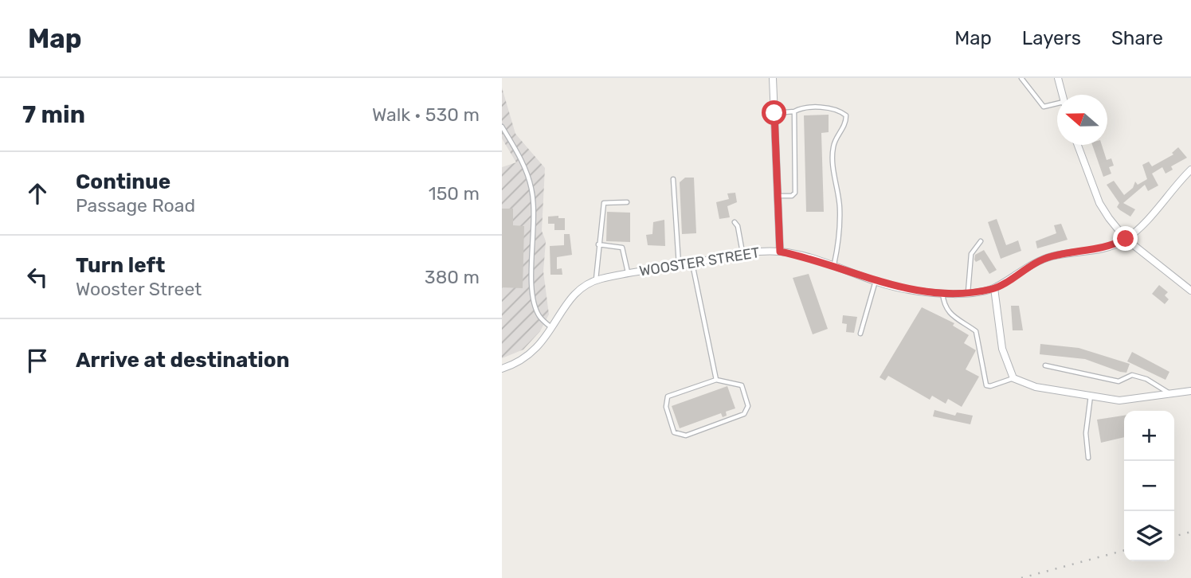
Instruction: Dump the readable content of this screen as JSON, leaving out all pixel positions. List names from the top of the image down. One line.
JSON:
{"streets":{"street":["WOOSTER STREET"]},"north":"left","page":{"header":"Map","nav":["Map","Layers","Share"],"heading":["7 min","Walk · 530 m"],"list":[["Continue","Passage Road","150 m"],["Turn left","Wooster Street","380 m"],"Arrive at destination"],"map_buttons":["+","−"]}}
